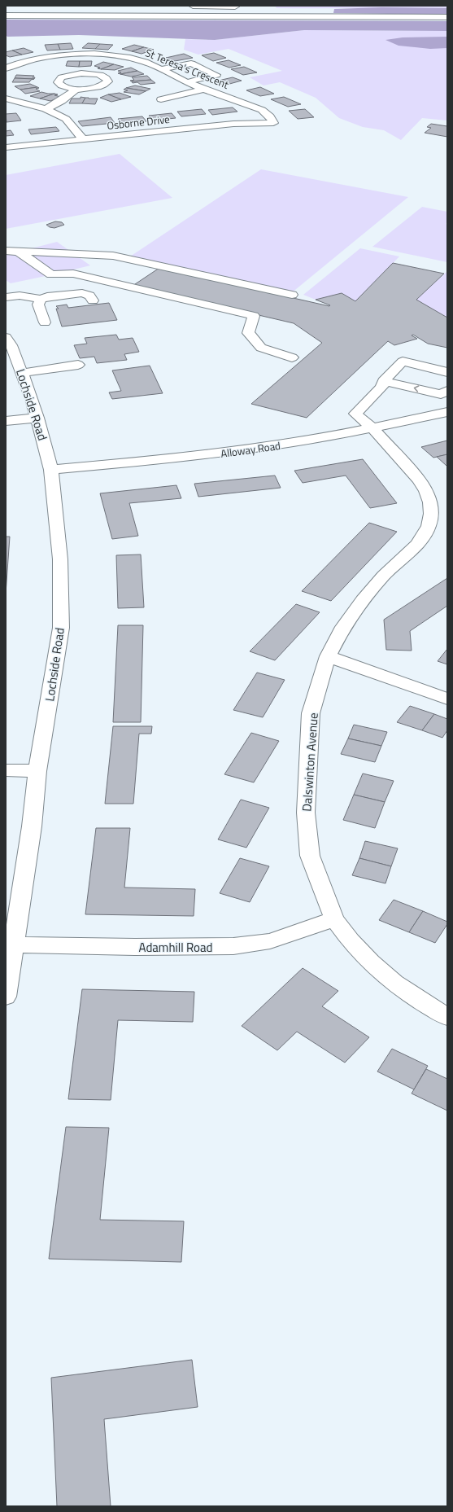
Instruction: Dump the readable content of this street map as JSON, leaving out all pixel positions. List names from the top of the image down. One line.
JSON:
{"streets":{"main road":["St Teresa's Crescent","Osborne Drive","Lochside Road","Alloway Road","Dalswinton Avenue","Adamhill Road"]},"crossings":[["St Teresa's Crescent","Osborne Drive"],["Lochside Road","Alloway Road"],["Lochside Road","Adamhill Road"],["Alloway Road","Dalswinton Avenue"],["Dalswinton Avenue","Adamhill Road"]]}
